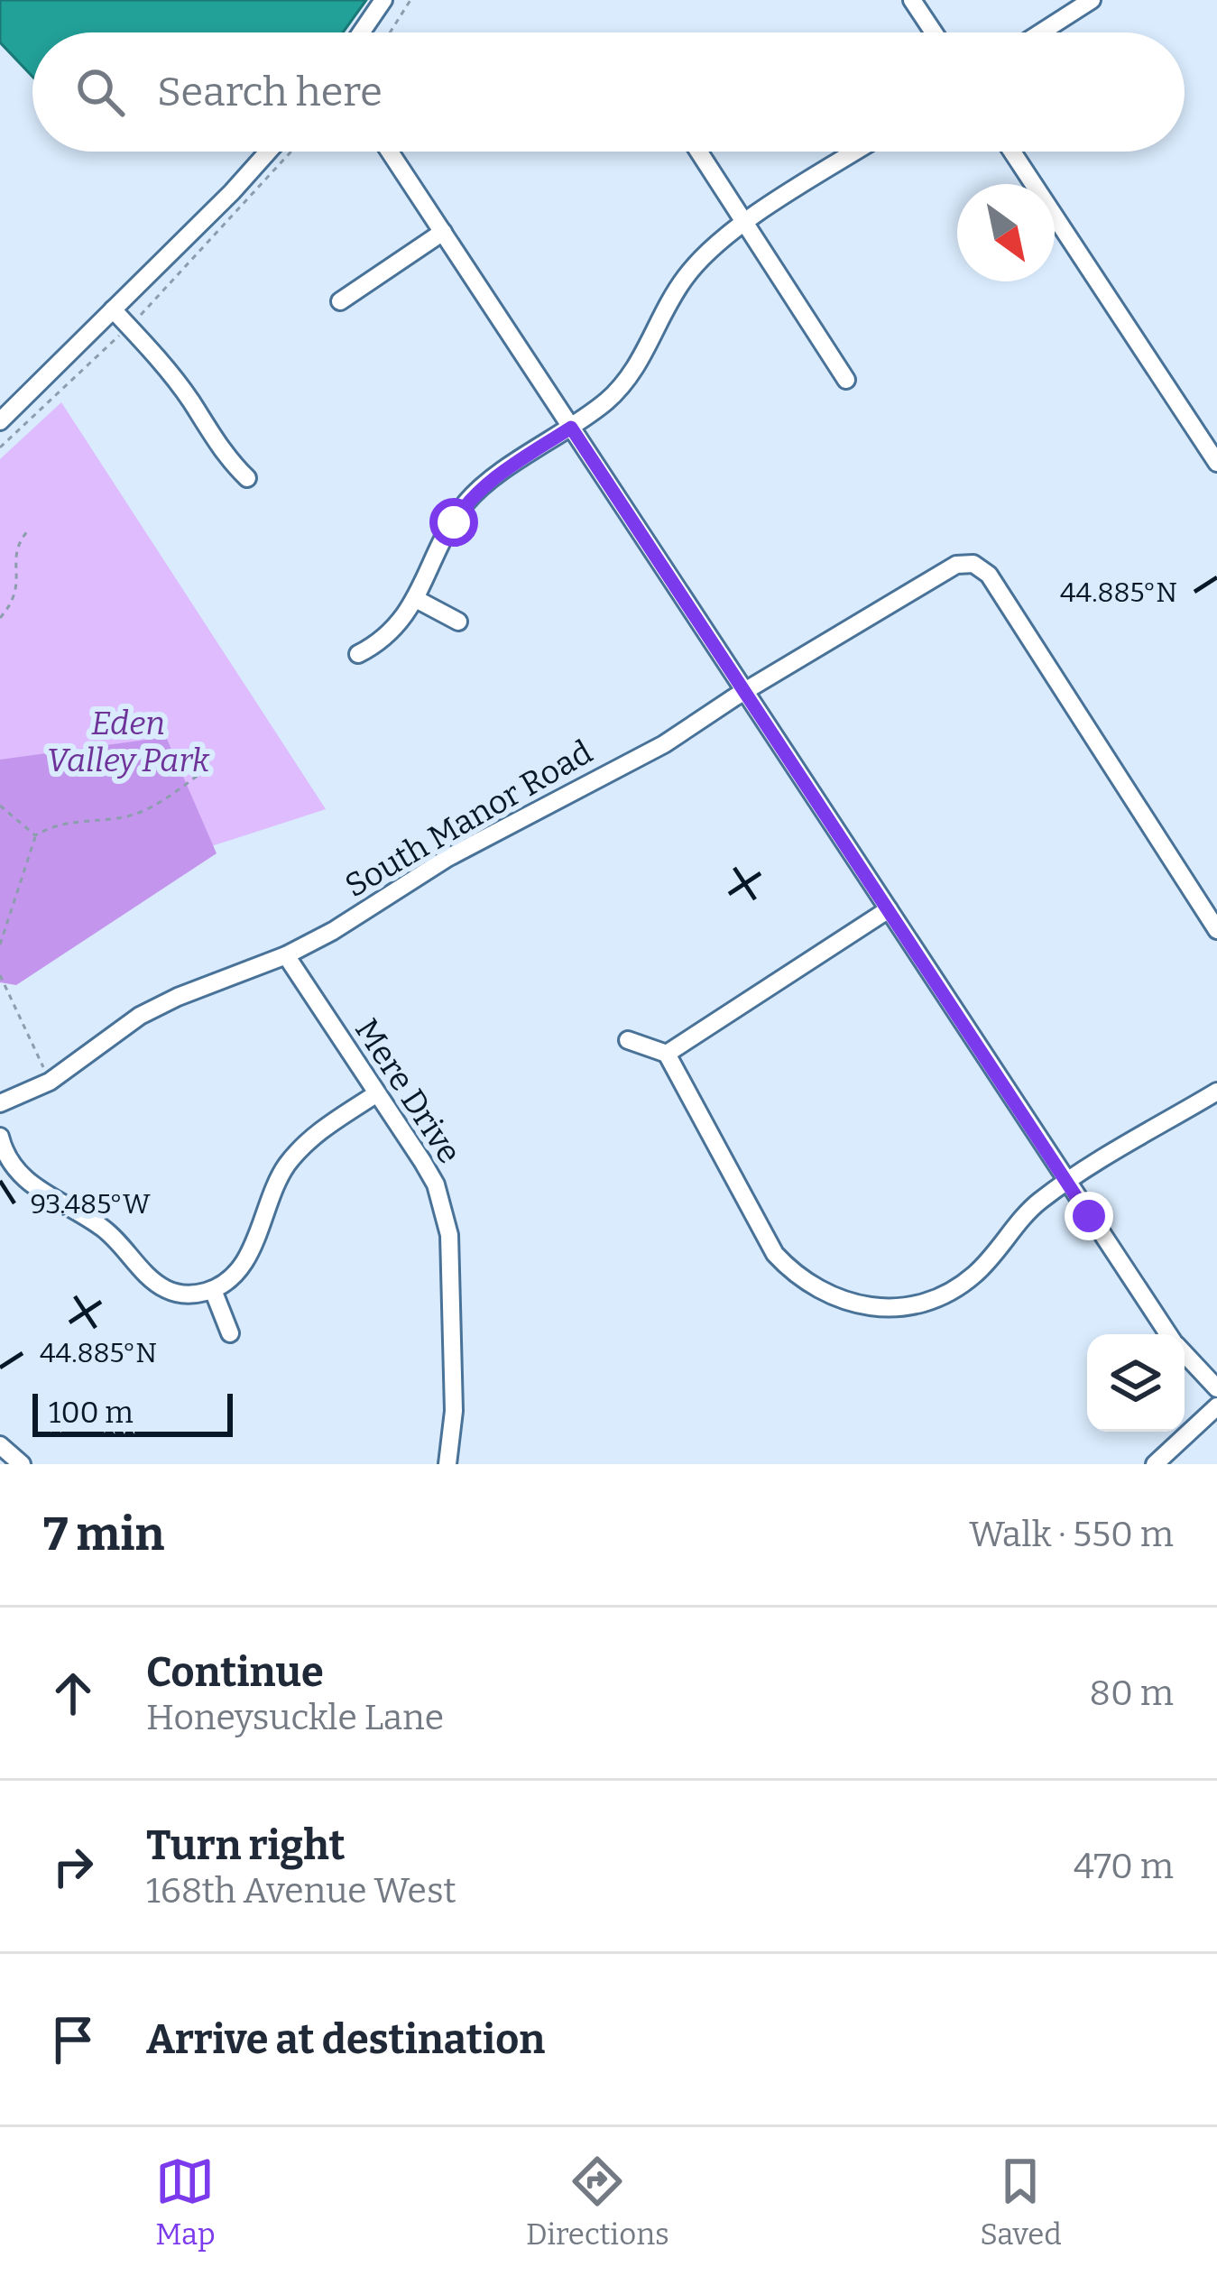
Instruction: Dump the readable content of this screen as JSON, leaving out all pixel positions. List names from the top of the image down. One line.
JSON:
{"streets":{"street":["South Manor Road","Mere Drive"]},"crossings":[["South Manor Road","Mere Drive"]],"parks":["Eden Valley Park"],"scale_bar":"100 m","north":"bottom right","page":{"search":"Search here","scale":"100 m","heading":["7 min","Walk · 550 m"],"list":[["Continue","Honeysuckle Lane","80 m"],["Turn right","168th Avenue West","470 m"],"Arrive at destination"],"nav":["Map","Directions","Saved"]},"coordinates":["44.885°N","93.485°W"]}
